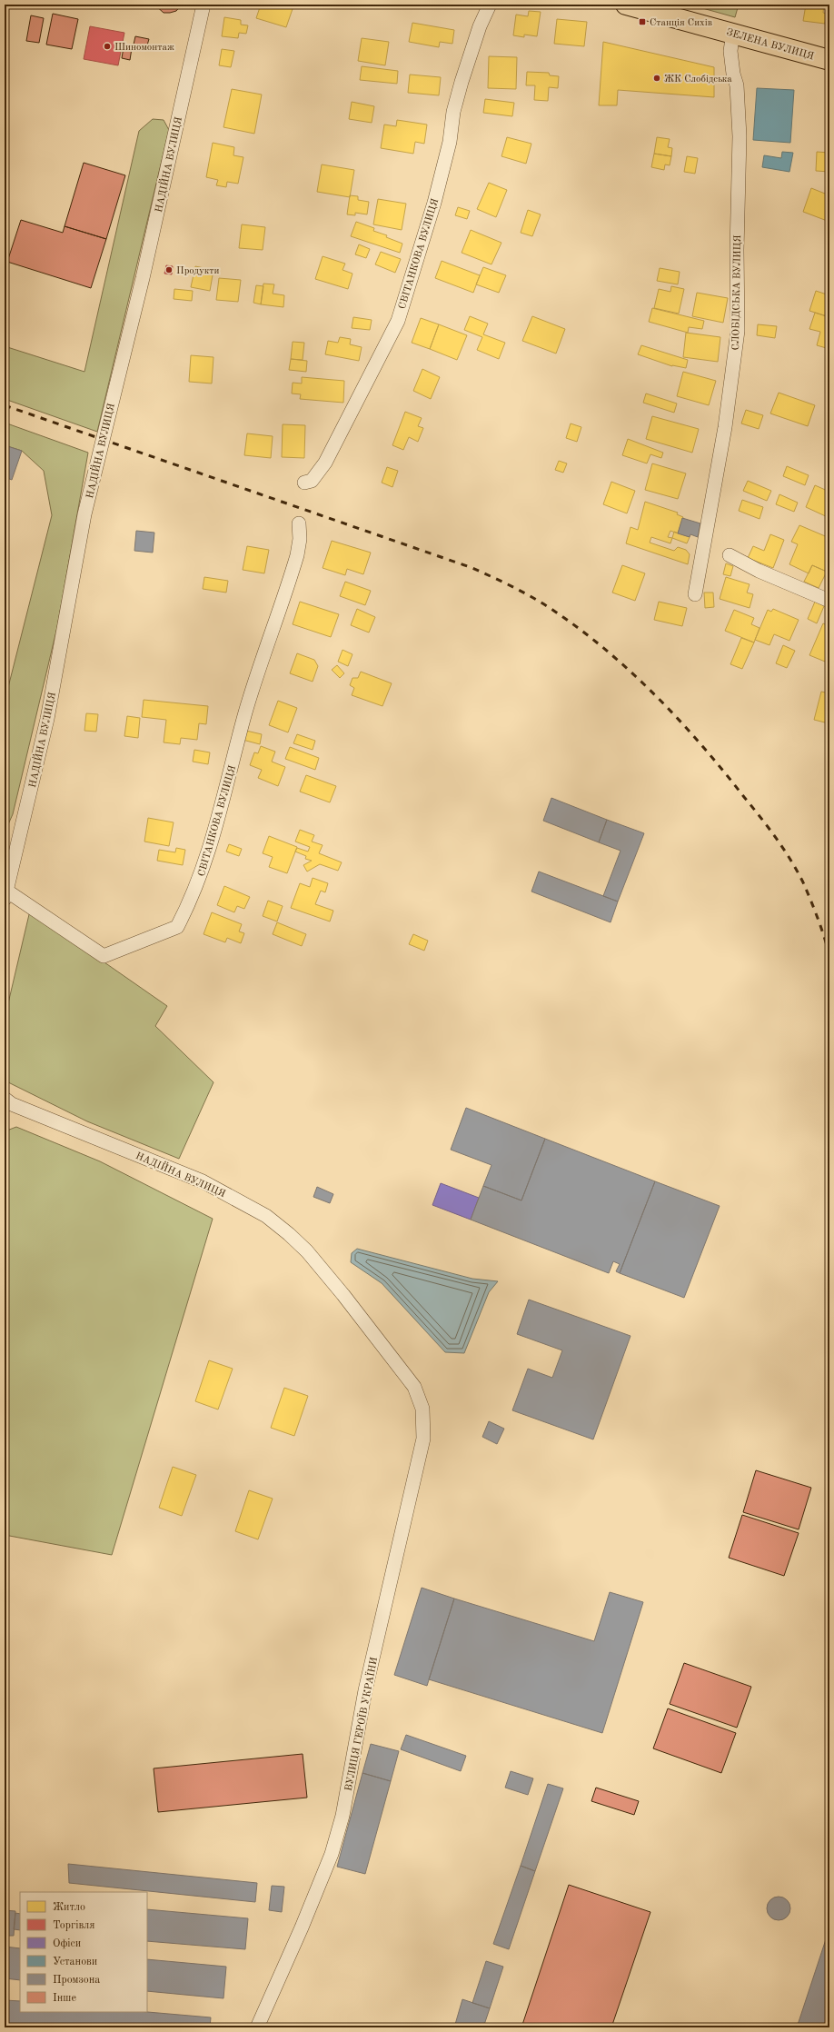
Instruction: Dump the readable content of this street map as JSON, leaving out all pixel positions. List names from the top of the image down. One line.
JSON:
{"streets":{"main road":["ЗЕЛЕНА ВУЛИЦЯ"],"street":["НАДІЙНА ВУЛИЦЯ","СВІТАНКОВА ВУЛИЦЯ","СЛОБІДСЬКА ВУЛИЦЯ","ВУЛИЦЯ ГЕРОЇВ УКРАЇНИ"]},"crossings":[["ЗЕЛЕНА ВУЛИЦЯ","СЛОБІДСЬКА ВУЛИЦЯ"],["НАДІЙНА ВУЛИЦЯ","СВІТАНКОВА ВУЛИЦЯ"],["НАДІЙНА ВУЛИЦЯ","ВУЛИЦЯ ГЕРОЇВ УКРАЇНИ"]],"places":{"transit":["Станція Сихів"],"other":["Шиномонтаж","ЖК Слобідська","Продукти"]},"legend":["Житло","Торгівля","Офіси","Установи","Промзона","Інше"]}
